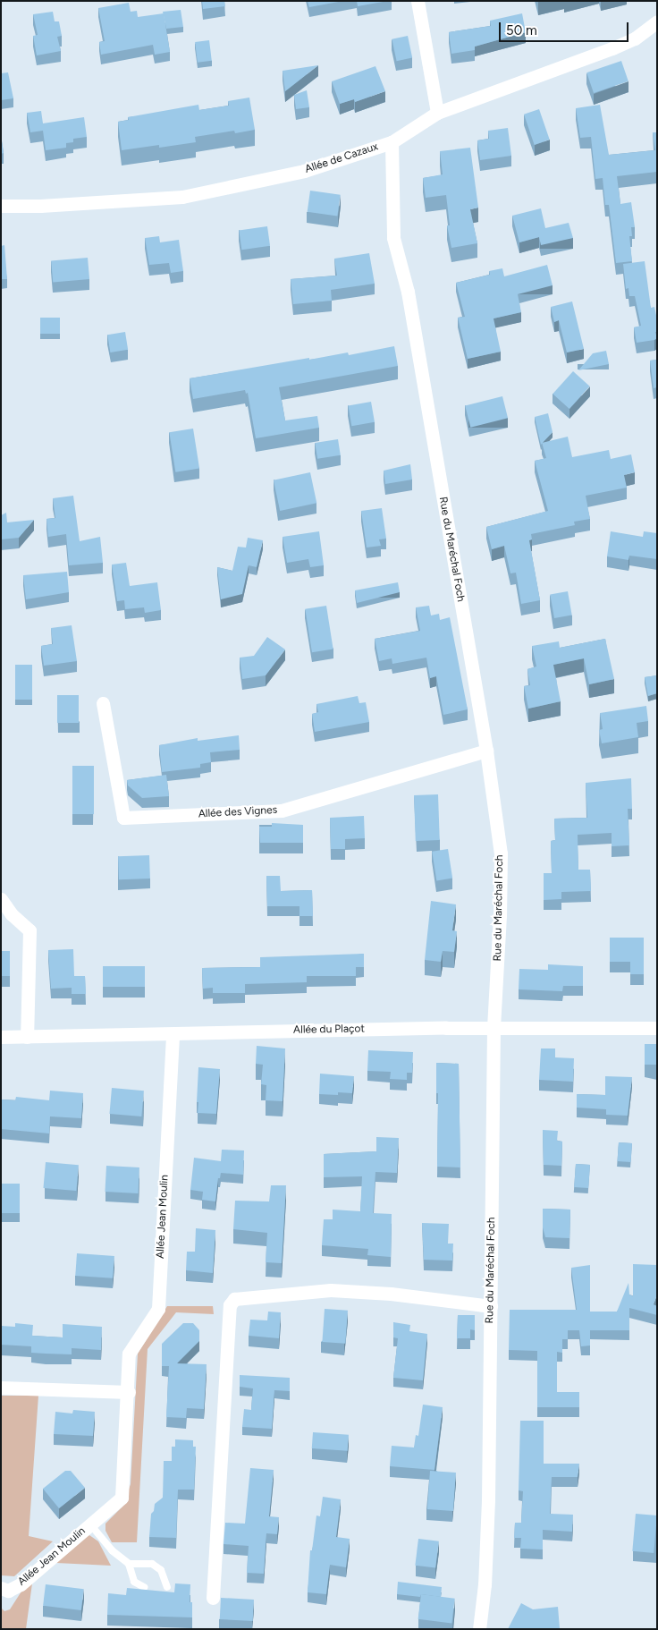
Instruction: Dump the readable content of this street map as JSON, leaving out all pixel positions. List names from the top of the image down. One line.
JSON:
{"streets":{"street":["Allée de Cazaux","Rue du Maréchal Foch","Allée des Vignes","Allée du Plaçot","Allée Jean Moulin"]},"crossings":[["Allée de Cazaux","Rue du Maréchal Foch"],["Rue du Maréchal Foch","Allée des Vignes"],["Rue du Maréchal Foch","Allée du Plaçot"],["Allée du Plaçot","Allée Jean Moulin"]],"scale_bar":"50 m"}
